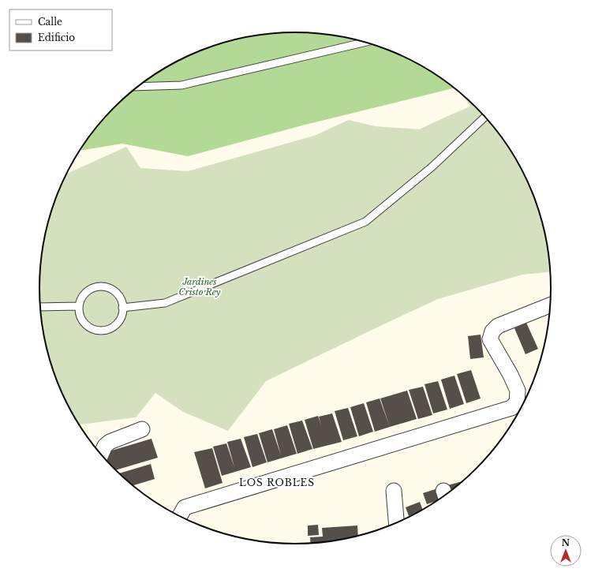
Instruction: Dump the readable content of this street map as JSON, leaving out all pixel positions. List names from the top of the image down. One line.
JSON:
{"districts":["LOS ROBLES"],"parks":["Jardines Cristo Rey"],"legend":["Calle","Edificio"],"north":"top"}
